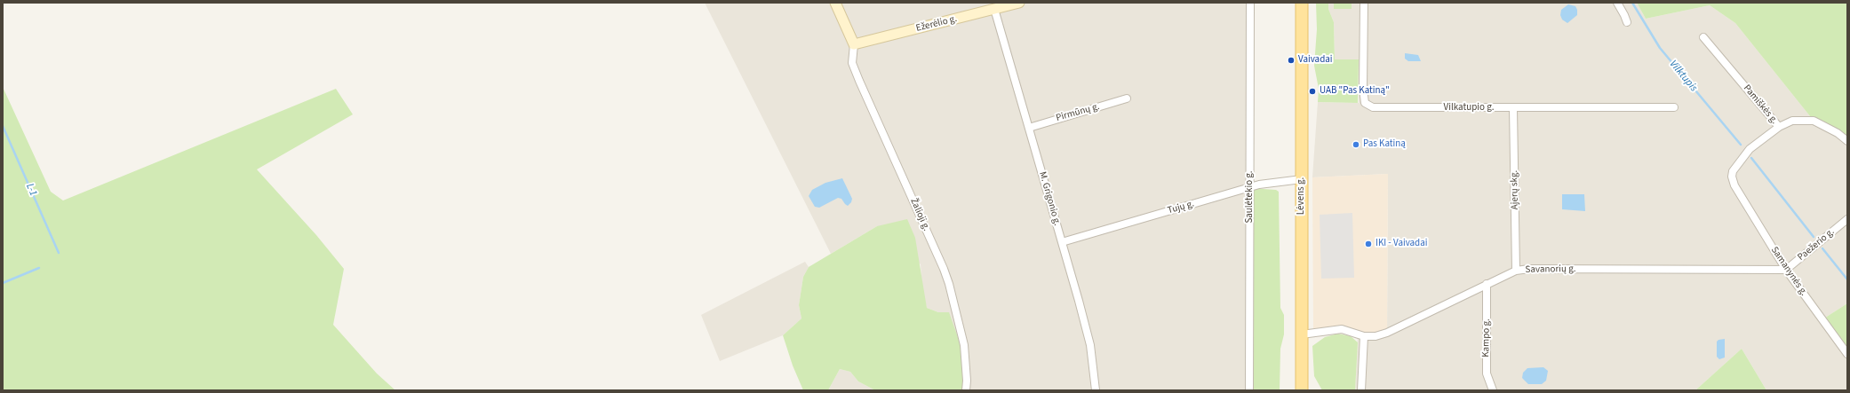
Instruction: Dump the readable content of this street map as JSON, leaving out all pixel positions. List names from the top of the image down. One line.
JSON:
{"streets":{"main road":["Ežerėlio g.","Lėvens g."],"street":["Pamiškės g.","Vilkatupio g.","Pirmūnų g.","Ajerų skg.","Saulėtekio g.","M. Grigonio g.","Tujų g.","Žalioji g.","Paežerio g.","Savanorių g.","Samanynės g.","Kampo g."]},"crossings":[["Ežerėlio g.","M. Grigonio g."],["Ežerėlio g.","Žalioji g."],["Pamiškės g.","Samanynės g."],["Vilkatupio g.","Ajerų skg."],["Pirmūnų g.","M. Grigonio g."],["Ajerų skg.","Savanorių g."],["Lėvens g.","Tujų g."],["Saulėtekio g.","Tujų g."],["M. Grigonio g.","Tujų g."],["Paežerio g.","Savanorių g."],["Paežerio g.","Samanynės g."],["Savanorių g.","Samanynės g."],["Savanorių g.","Kampo g."]],"water":["Vilktupis","L-1"],"places":["Vaivadai","UAB \"Pas Katiną\"","Pas Katiną","IKI - Vaivadai"]}
